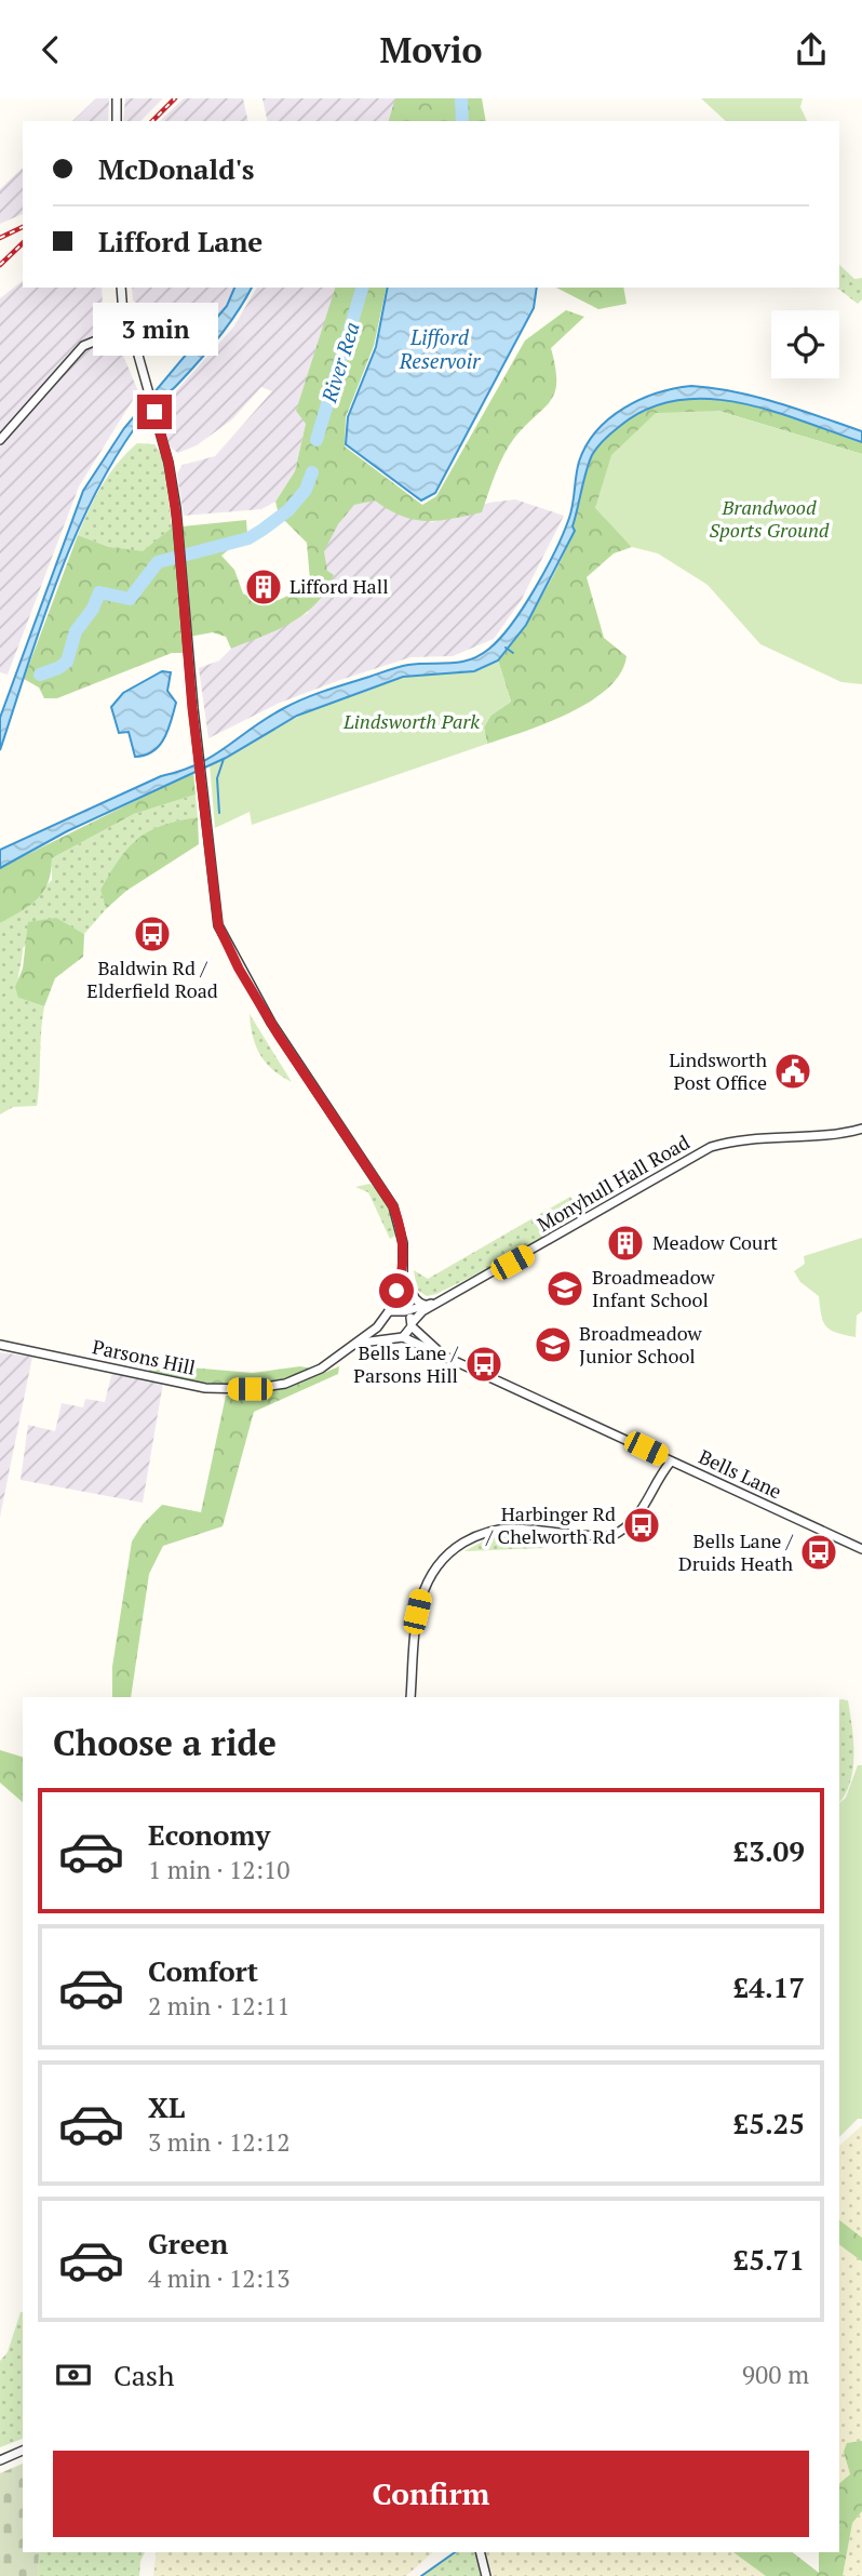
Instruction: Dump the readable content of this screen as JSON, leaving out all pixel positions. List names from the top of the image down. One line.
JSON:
{"streets":{"street":["Monyhull Hall Road","Parsons Hill","Bells Lane"]},"crossings":[["Monyhull Hall Road","Parsons Hill"],["Monyhull Hall Road","Bells Lane"],["Parsons Hill","Bells Lane"]],"water":["Lifford Reservoir","River Rea"],"parks":["Brandwood Sports Ground","Lindsworth Park"],"places":{"building":["Lifford Hall","Meadow Court"],"bus stop":["Baldwin Rd / Elderfield Road","Bells Lane / Parsons Hill","Harbinger Rd / Chelworth Rd","Bells Lane / Druids Heath"],"public building":["Lindsworth Post Office"],"school or university":["Broadmeadow Infant School","Broadmeadow Junior School"]},"page":{"header":"Movio","banner":["McDonald's","Lifford Lane"],"bubble":"3 min","heading":"Choose a ride","list":[{"name":"Economy","note":"1 min · 12:10","value":"£3.09"},{"name":"Comfort","note":"2 min · 12:11","value":"£4.17"},{"name":"XL","note":"3 min · 12:12","value":"£5.25"},{"name":"Green","note":"4 min · 12:13","value":"£5.71"}],"pay":["Cash","900 m"],"buttons":"Confirm"}}
